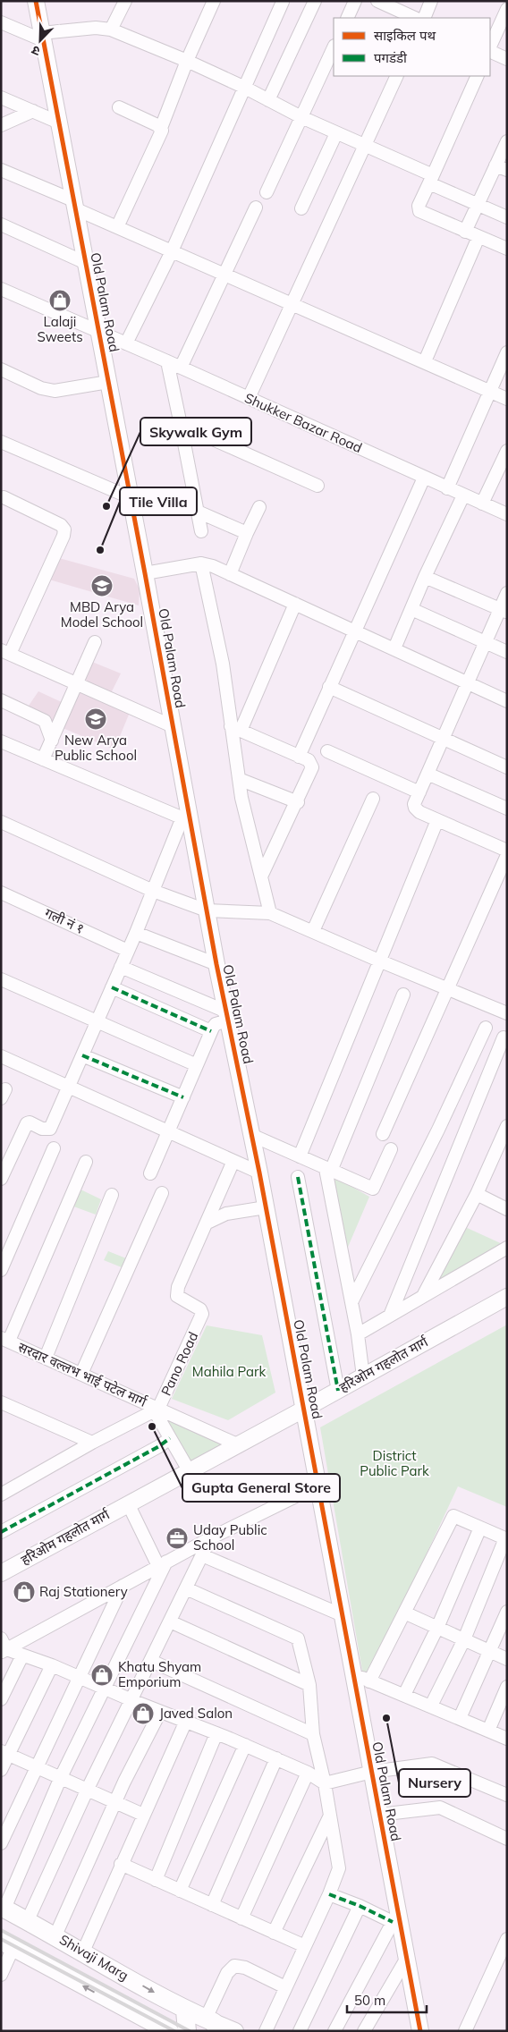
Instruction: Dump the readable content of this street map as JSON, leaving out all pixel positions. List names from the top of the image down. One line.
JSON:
{"streets":{"main road":["Shivaji Marg"],"street":["Old Palam Road","Shukker Bazar Road","गली नं १","Pano Road","हरिओम गहलोत मार्ग","सरदार वल्लभ भाई पटेल मार्ग"]},"crossings":[["Old Palam Road","Shukker Bazar Road"],["Old Palam Road","हरिओम गहलोत मार्ग"],["Pano Road","सरदार वल्लभ भाई पटेल मार्ग"],["हरिओम गहलोत मार्ग","सरदार वल्लभ भाई पटेल मार्ग"]],"parks":["Mahila Park","District Public Park"],"places":{"shop":["Lalaji Sweets","Raj Stationery","Khatu Shyam Emporium","Javed Salon"],"other":["Skywalk Gym","Tile Villa","Gupta General Store","Nursery"],"school or university":["MBD Arya Model School","New Arya Public School"],"office":["Uday Public School"]},"legend":["साइकिल पथ","पगडंडी"],"scale_bar":"50 m","north":"bottom left"}
